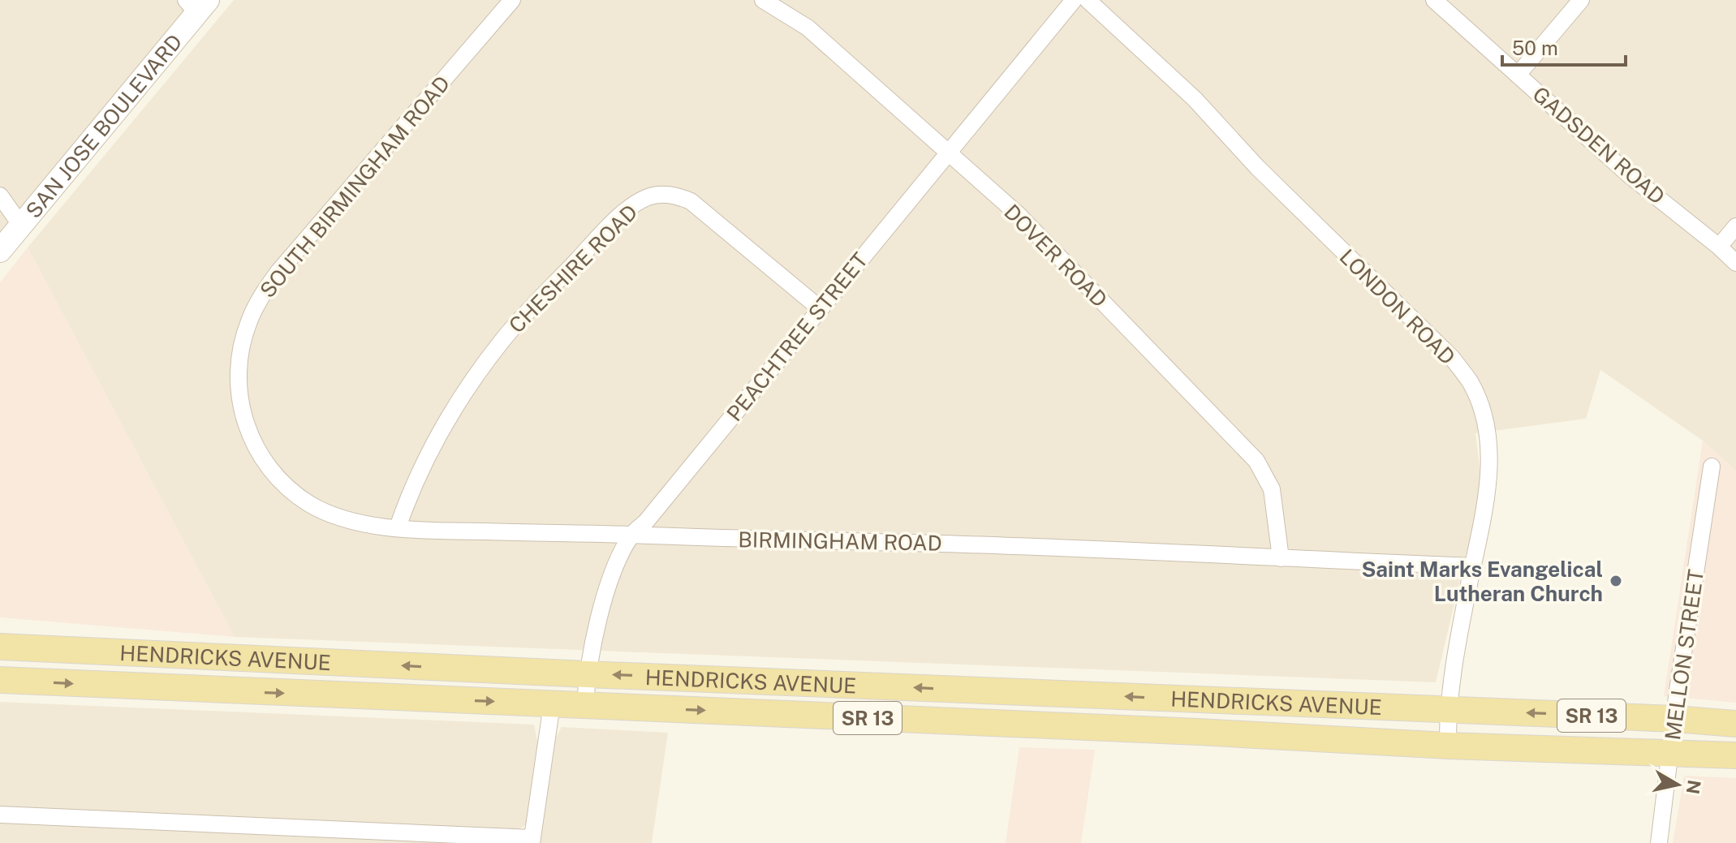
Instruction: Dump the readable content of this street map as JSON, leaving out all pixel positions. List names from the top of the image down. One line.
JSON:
{"streets":{"main road":["HENDRICKS AVENUE","SR 13"],"street":["SAN JOSE BOULEVARD","GADSDEN ROAD","SOUTH BIRMINGHAM ROAD","DOVER ROAD","CHESHIRE ROAD","LONDON ROAD","PEACHTREE STREET","BIRMINGHAM ROAD","MELLON STREET"]},"crossings":[["SOUTH BIRMINGHAM ROAD","BIRMINGHAM ROAD"],["DOVER ROAD","PEACHTREE STREET"],["DOVER ROAD","BIRMINGHAM ROAD"],["CHESHIRE ROAD","PEACHTREE STREET"],["CHESHIRE ROAD","BIRMINGHAM ROAD"],["LONDON ROAD","BIRMINGHAM ROAD"],["LONDON ROAD","HENDRICKS AVENUE"],["PEACHTREE STREET","BIRMINGHAM ROAD"],["PEACHTREE STREET","HENDRICKS AVENUE"],["MELLON STREET","HENDRICKS AVENUE"]],"places":["Saint Marks Evangelical Lutheran Church"],"scale_bar":"50 m","north":"right"}
